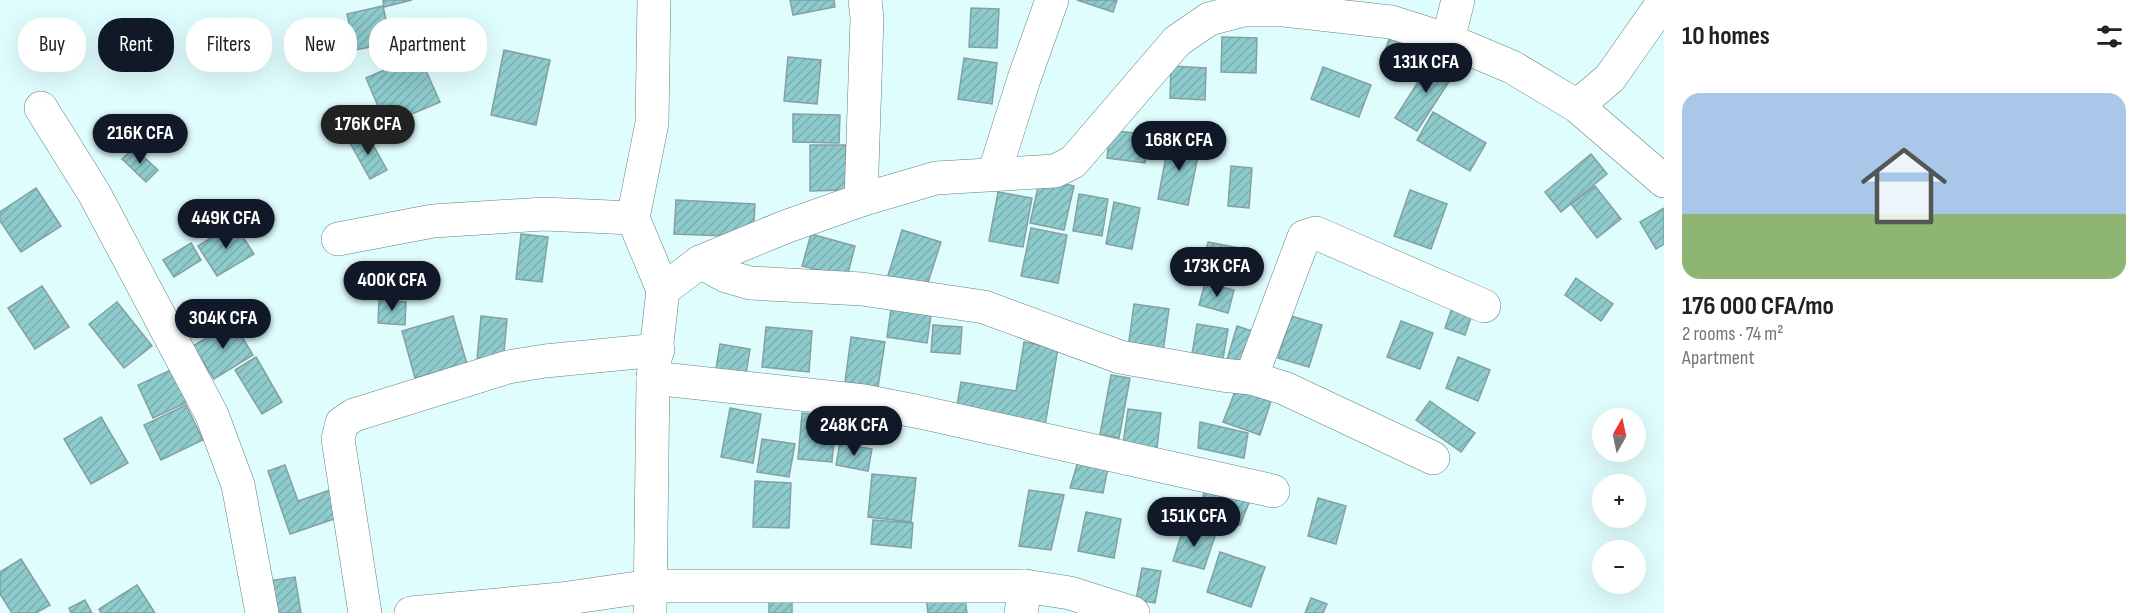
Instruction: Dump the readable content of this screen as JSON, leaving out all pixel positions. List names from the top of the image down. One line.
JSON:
{"north":"top","page":{"heading":"10 homes","chip":["Buy","Rent","Filters","New","Apartment"],"price":["131K CFA","176K CFA","216K CFA","168K CFA","449K CFA","173K CFA","400K CFA","304K CFA","248K CFA","151K CFA"],"list":[{"name":"176 000 CFA/mo","note":"2 rooms · 74 m² · Apartment"}],"map_buttons":["+","−"]}}
